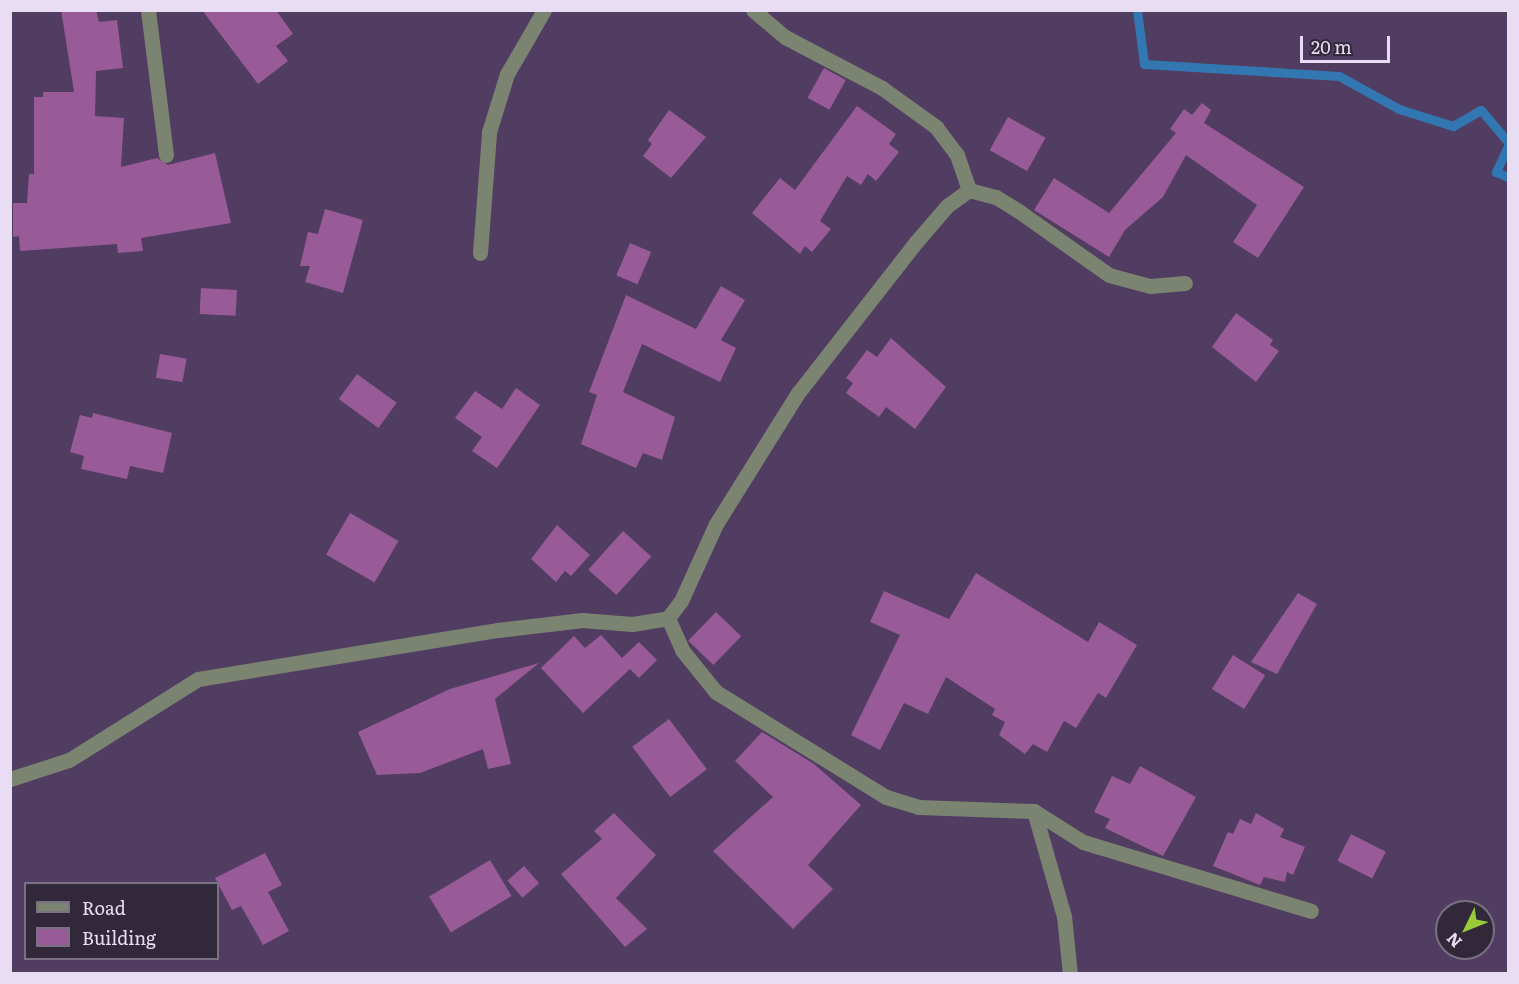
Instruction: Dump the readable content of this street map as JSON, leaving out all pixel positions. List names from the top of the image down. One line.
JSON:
{"legend":["Road","Building"],"scale_bar":"20 m","north":"bottom left"}
